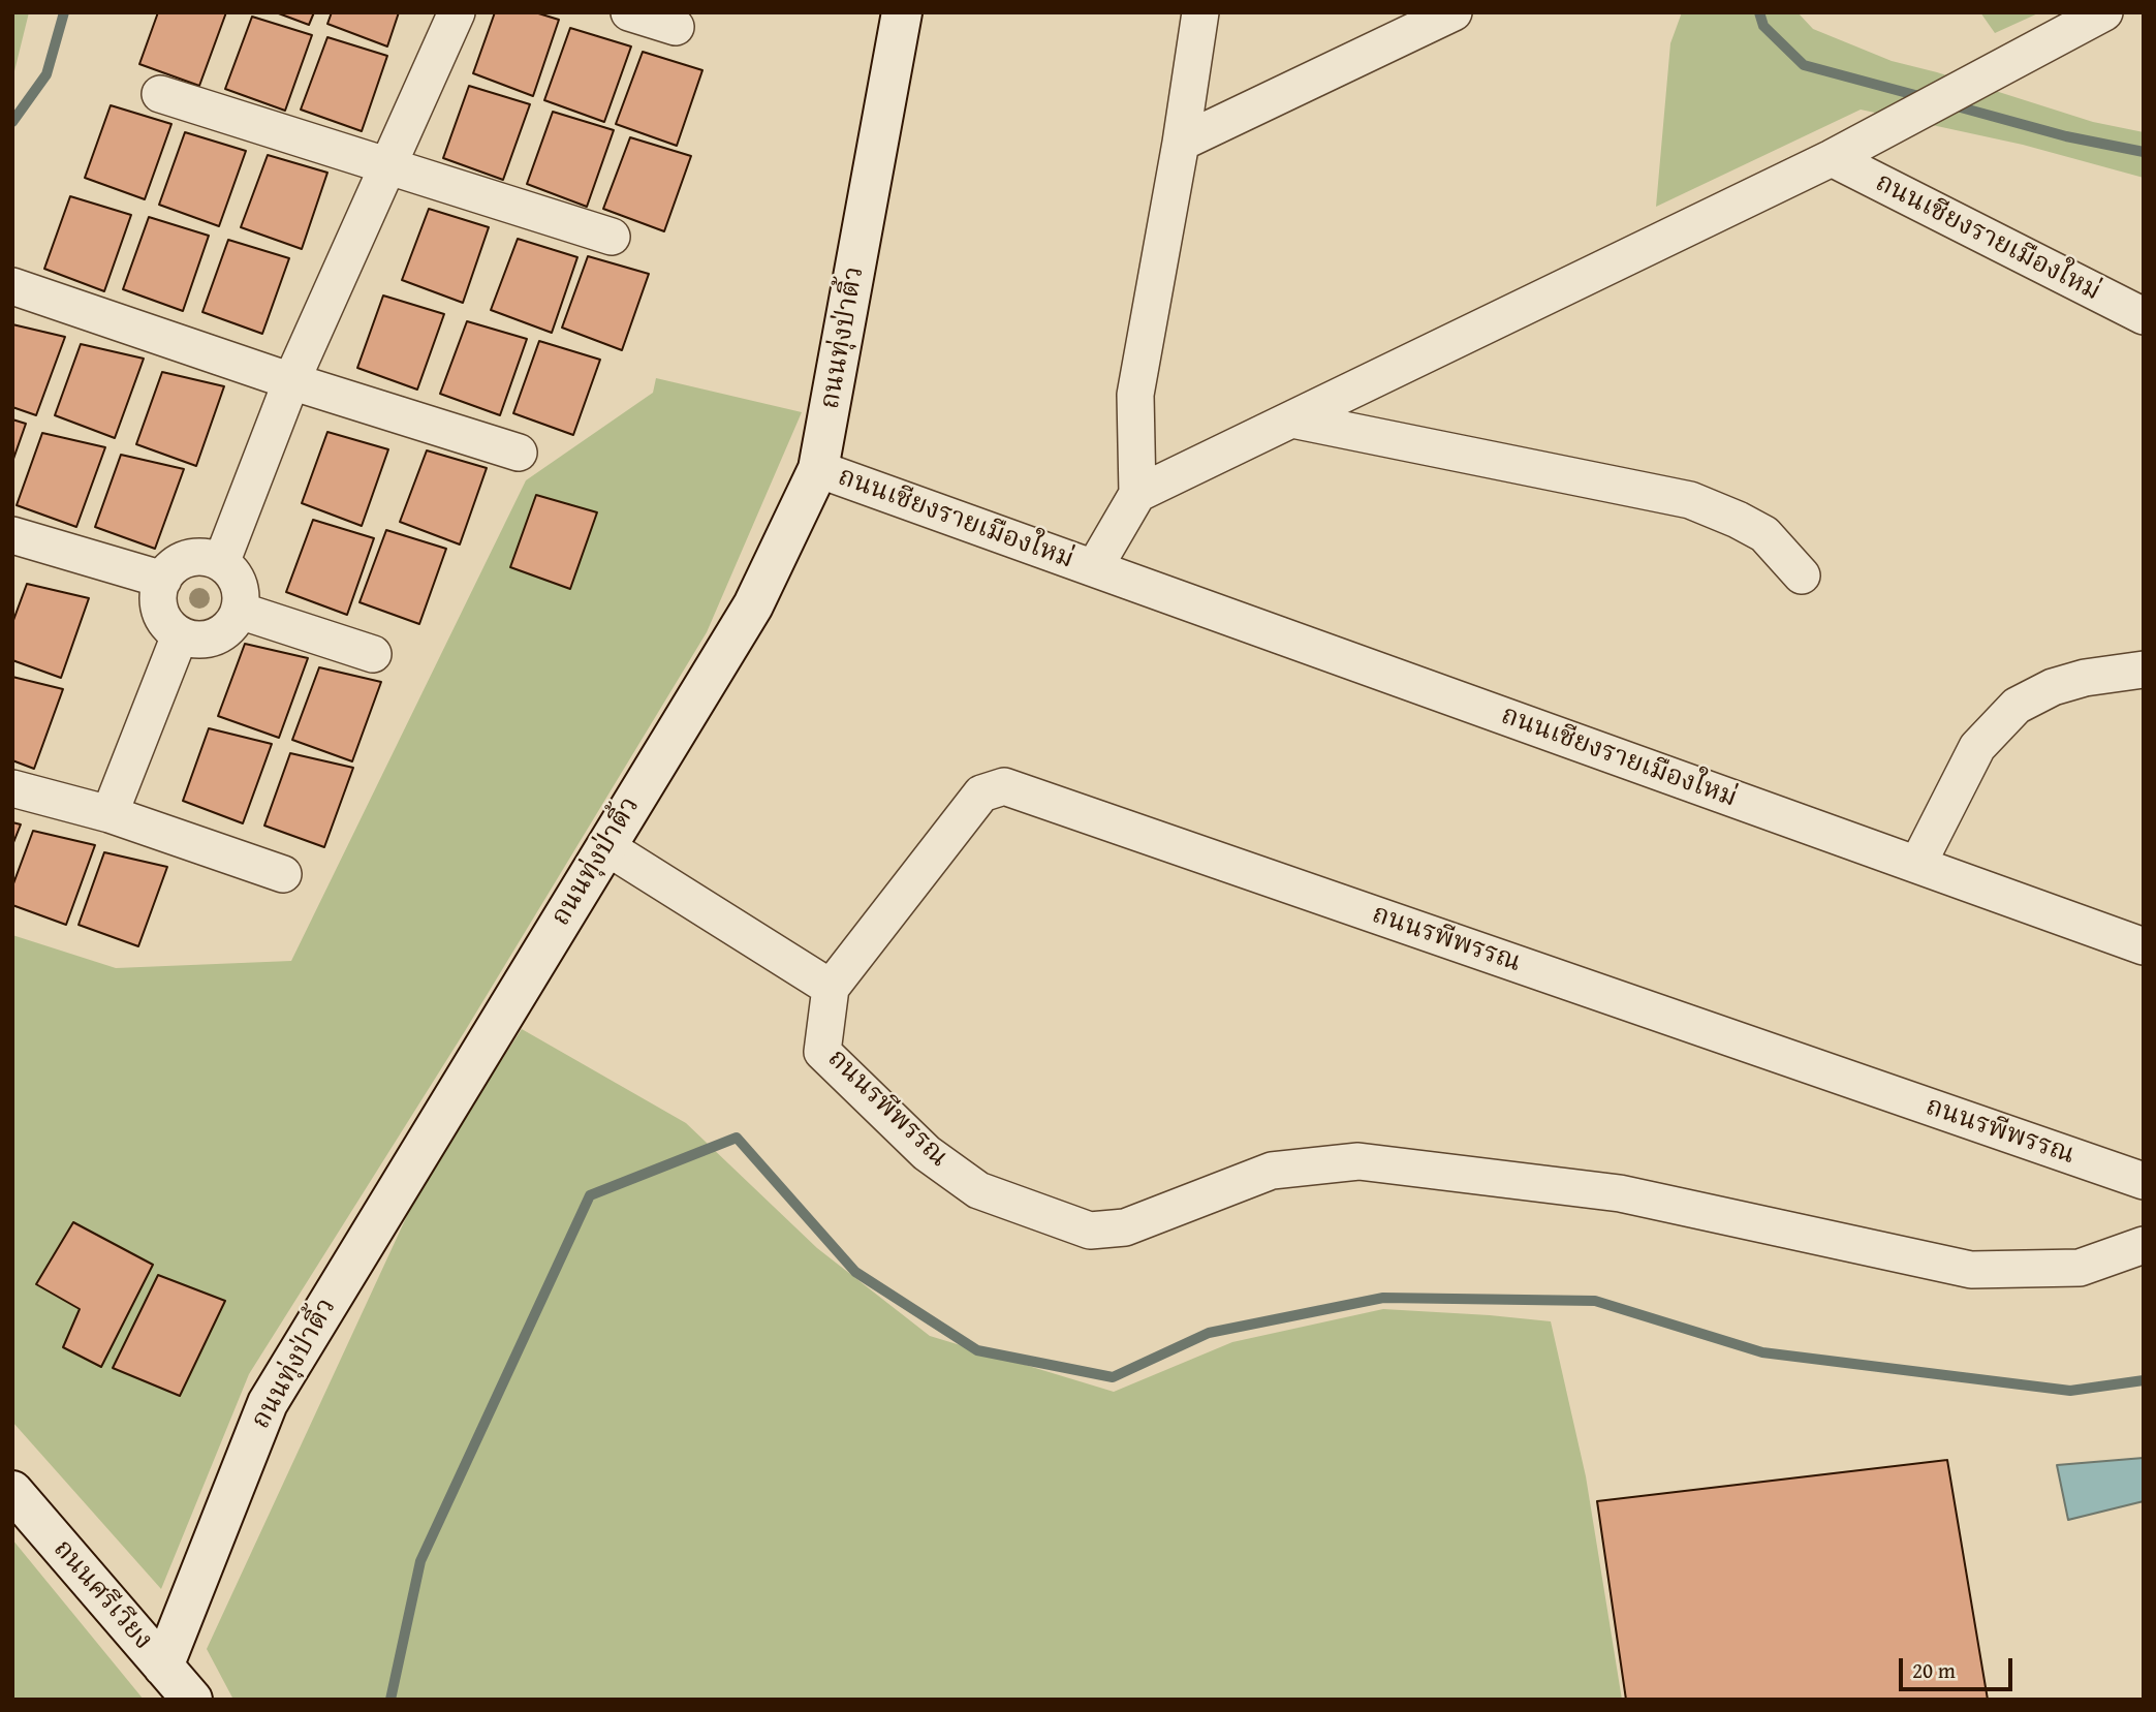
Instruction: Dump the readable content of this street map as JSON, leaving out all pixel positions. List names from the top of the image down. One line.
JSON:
{"streets":{"street":["ถนนเชียงรายเมืองใหม่","ถนนทุ่งป่าติ้ว","ถนนรพีพรรณ","ถนนศรีเวียง"]},"crossings":[["ถนนเชียงรายเมืองใหม่","ถนนทุ่งป่าติ้ว"],["ถนนทุ่งป่าติ้ว","ถนนศรีเวียง"]],"scale_bar":"20 m"}
